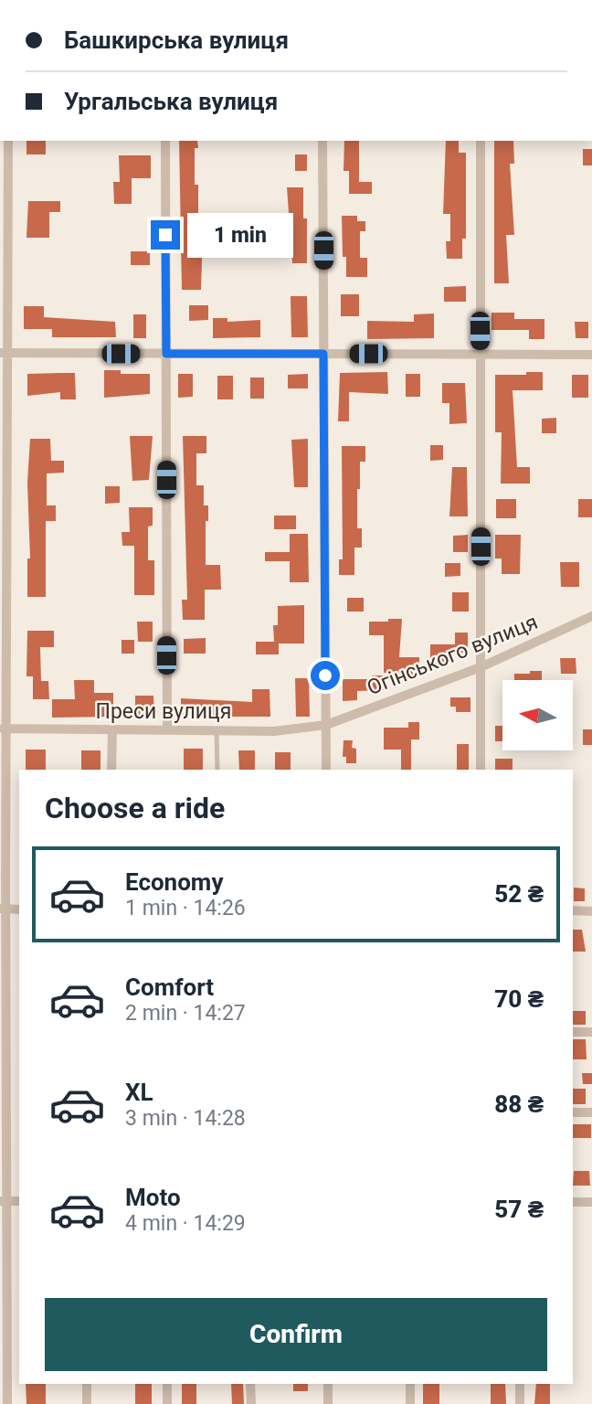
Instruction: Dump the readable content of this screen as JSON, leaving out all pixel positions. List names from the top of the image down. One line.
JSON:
{"streets":{"street":["Огінського вулиця","Преси вулиця"]},"crossings":[["Огінського вулиця","Преси вулиця"]],"north":"left","page":{"banner":["Башкирська вулиця","Ургальська вулиця"],"bubble":"1 min","heading":"Choose a ride","list":[{"name":"Economy","note":"1 min · 14:26","value":"52 ₴"},{"name":"Comfort","note":"2 min · 14:27","value":"70 ₴"},{"name":"XL","note":"3 min · 14:28","value":"88 ₴"},{"name":"Moto","note":"4 min · 14:29","value":"57 ₴"}],"buttons":"Confirm"}}
